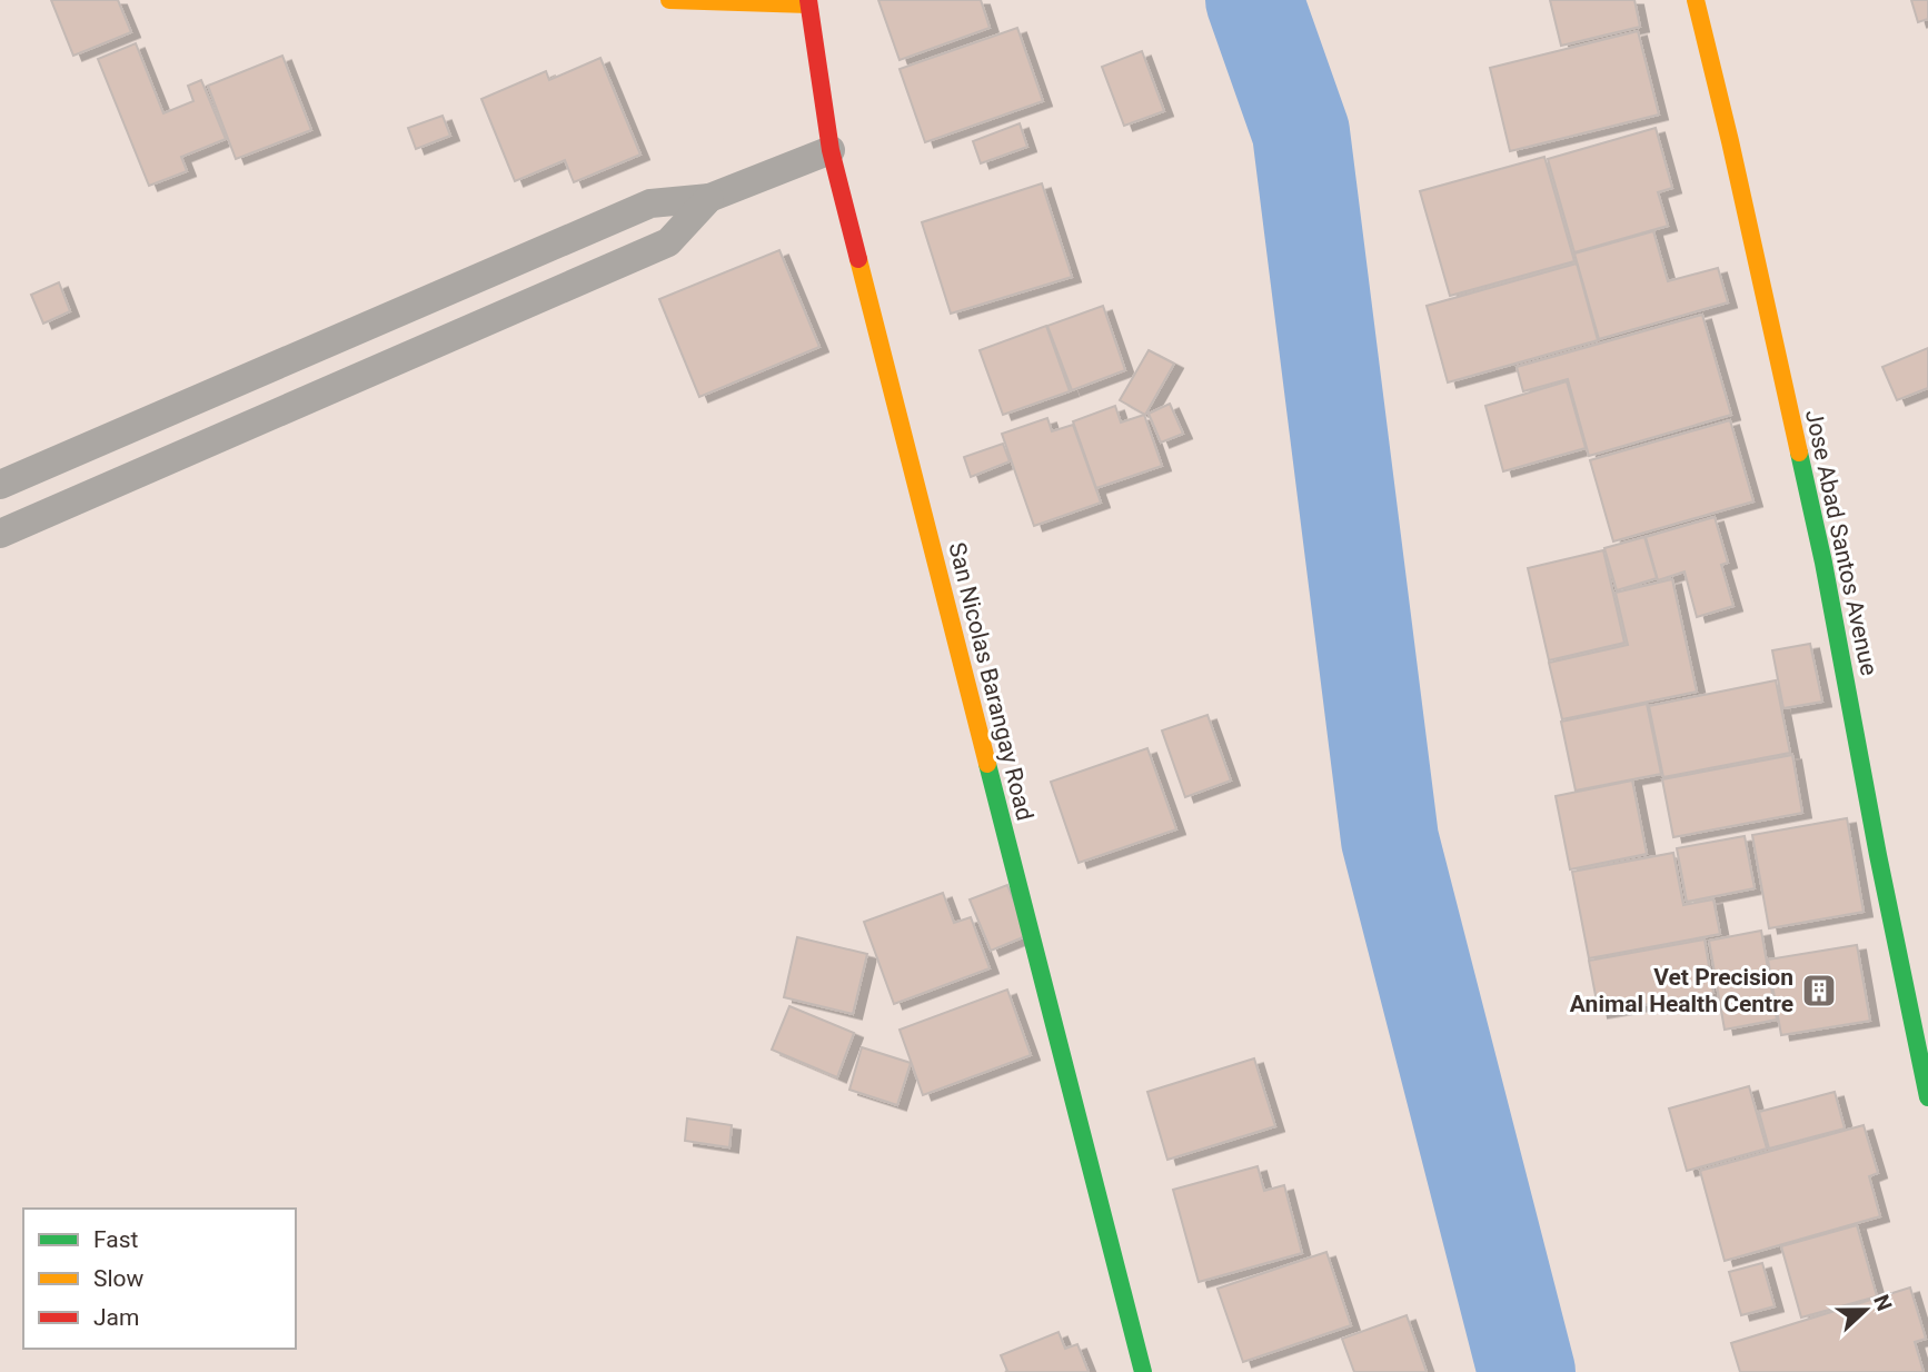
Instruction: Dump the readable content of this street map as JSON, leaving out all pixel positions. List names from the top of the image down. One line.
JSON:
{"streets":{"main road":["Jose Abad Santos Avenue","San Nicolas Barangay Road"]},"places":{"building":["Vet Precision Animal Health Centre"]},"legend":["Fast","Slow","Jam"],"north":"right"}
